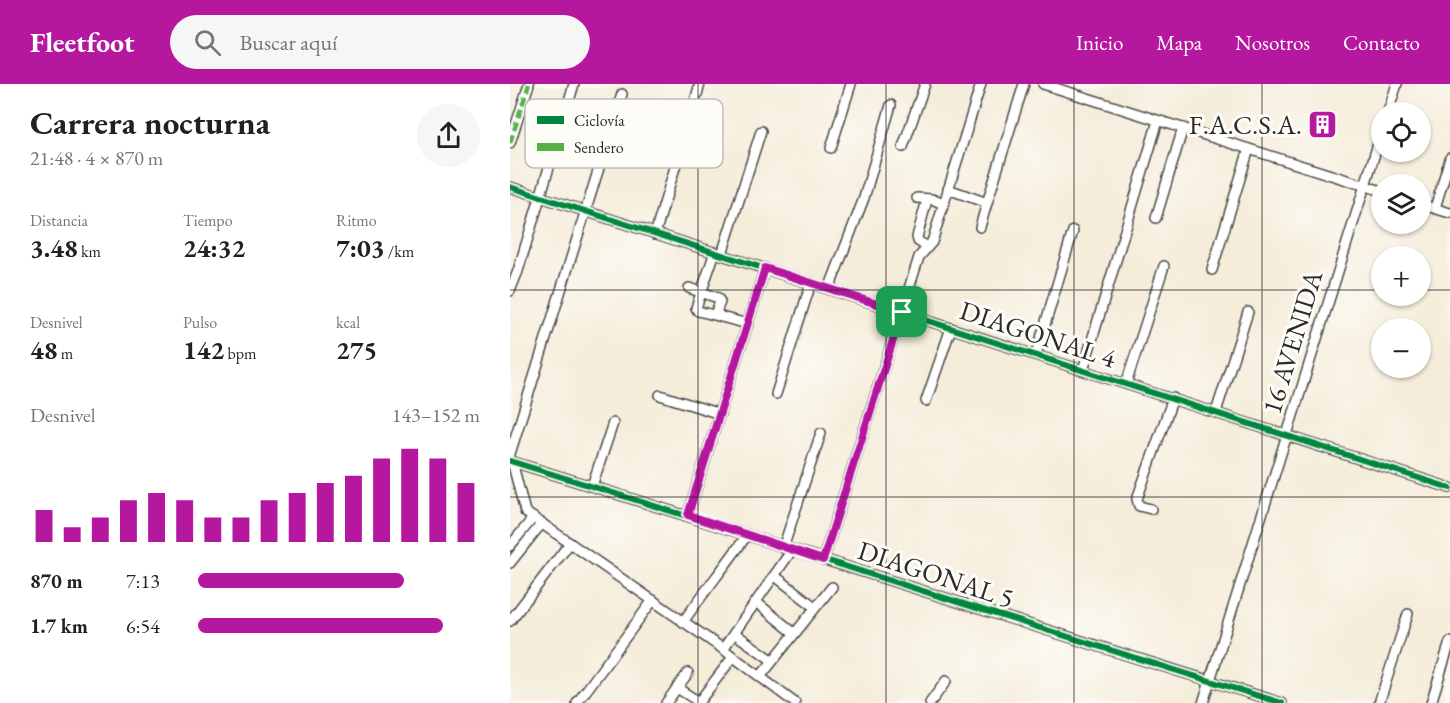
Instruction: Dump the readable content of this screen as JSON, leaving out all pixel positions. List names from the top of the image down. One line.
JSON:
{"streets":{"street":["DIAGONAL 4","16 AVENIDA","DIAGONAL 5"]},"crossings":[["DIAGONAL 4","16 AVENIDA"],["16 AVENIDA","DIAGONAL 5"]],"places":{"building":["F.A.C.S.A."]},"legend":["Ciclovía","Sendero"],"page":{"header":"Fleetfoot","search":"Buscar aquí","nav":["Inicio","Mapa","Nosotros","Contacto"],"heading":["Carrera nocturna","21:48 · 4 × 870 m"],"map_buttons":["+","−"],"stats":[["Distancia","3.48 km"],["Tiempo","24:32"],["Ritmo","7:03 /km"],["Desnivel","48 m"],["Pulso","142 bpm"],["kcal","275"]],"chart":["Desnivel","143–152 m"],"list":[{"name":"870 m","note":"7:13"},{"name":"1.7 km","note":"6:54"}]}}
